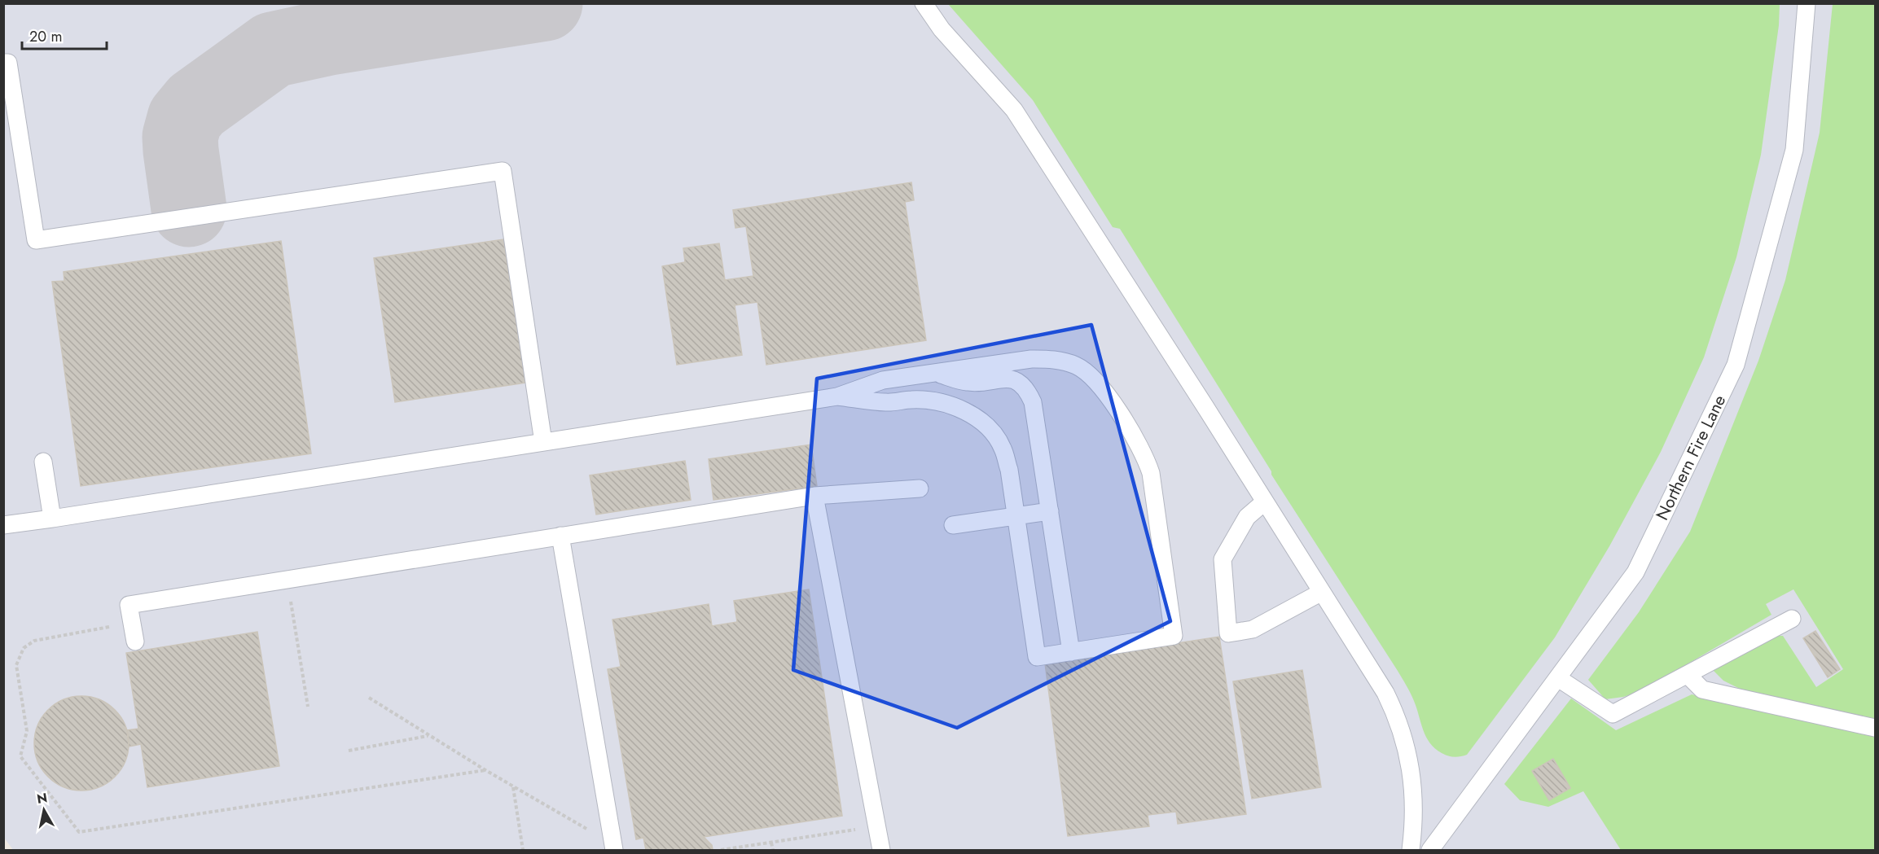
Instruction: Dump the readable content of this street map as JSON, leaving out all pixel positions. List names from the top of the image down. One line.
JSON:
{"streets":{"lane":["Northern Fire Lane"]},"scale_bar":"20 m","north":"top"}
